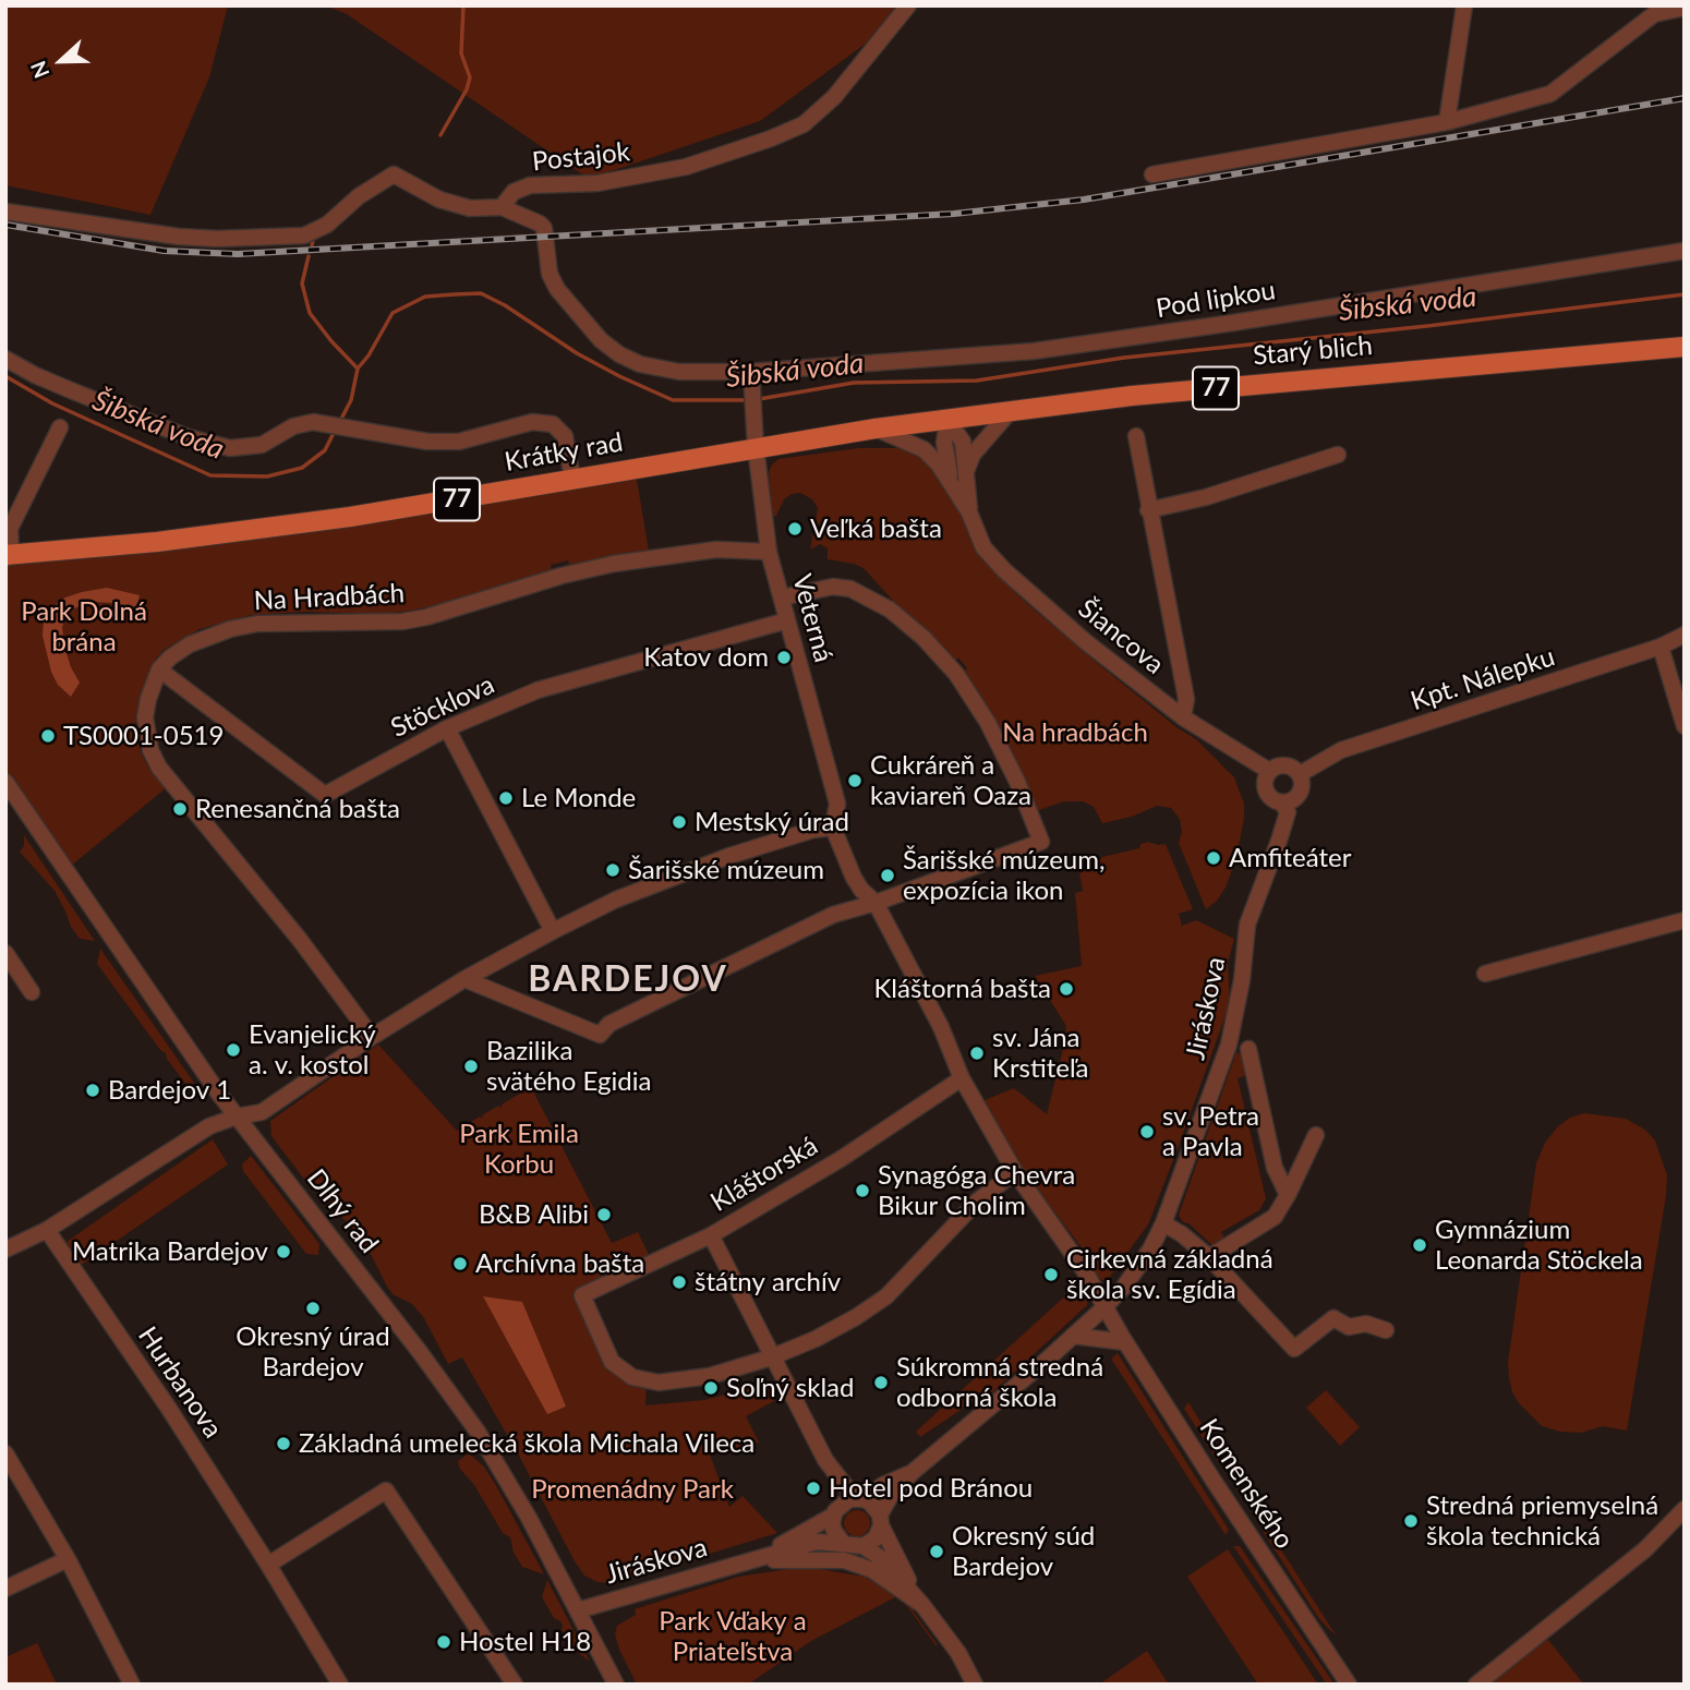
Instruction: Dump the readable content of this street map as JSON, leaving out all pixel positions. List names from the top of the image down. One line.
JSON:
{"streets":{"main road":["Starý blich","77","Krátky rad"],"street":["Postajok","Pod lipkou","Na Hradbách","Veterná","Šiancova","Kpt. Nálepku","Stöcklova","Jiráskova","Kláštorská","Dlhý rad","Hurbanova","Komenského"]},"crossings":[["Postajok","Pod lipkou"],["Starý blich","Krátky rad"],["Starý blich","Šiancova"],["Krátky rad","Veterná"],["Krátky rad","Šiancova"],["Na Hradbách","Veterná"],["Na Hradbách","Stöcklova"],["Veterná","Stöcklova"],["Veterná","Komenského"],["Šiancova","Kpt. Nálepku"],["Šiancova","Jiráskova"],["Kpt. Nálepku","Jiráskova"],["Jiráskova","Dlhý rad"],["Jiráskova","Komenského"],["Kláštorská","Komenského"]],"districts":["BARDEJOV"],"water":["Šibská voda"],"parks":["Park Dolná brána","Na hradbách","Park Emila Korbu","Promenádny Park","Park Vďaky a Priateľstva"],"places":["Veľká bašta","Katov dom","TS0001-0519","Cukráreň a kaviareň Oaza","Le Monde","Renesančná bašta","Mestský úrad","Amfiteáter","Šarišské múzeum","Šarišské múzeum, expozícia ikon","Kláštorná bašta","Evanjelický a. v. kostol","sv. Jána Krstiteľa","Bazilika svätého Egidia","Bardejov 1","sv. Petra a Pavla","Synagóga Chevra Bikur Cholim","B&B Alibi","Gymnázium Leonarda Stöckela","Matrika Bardejov","Archívna bašta","Cirkevná základná škola sv. Egídia","štátny archív","Okresný úrad Bardejov","Súkromná stredná odborná škola","Soľný sklad","Základná umelecká škola Michala Vileca","Hotel pod Bránou","Stredná priemyselná škola technická","Okresný súd Bardejov","Hostel H18"],"north":"left"}
